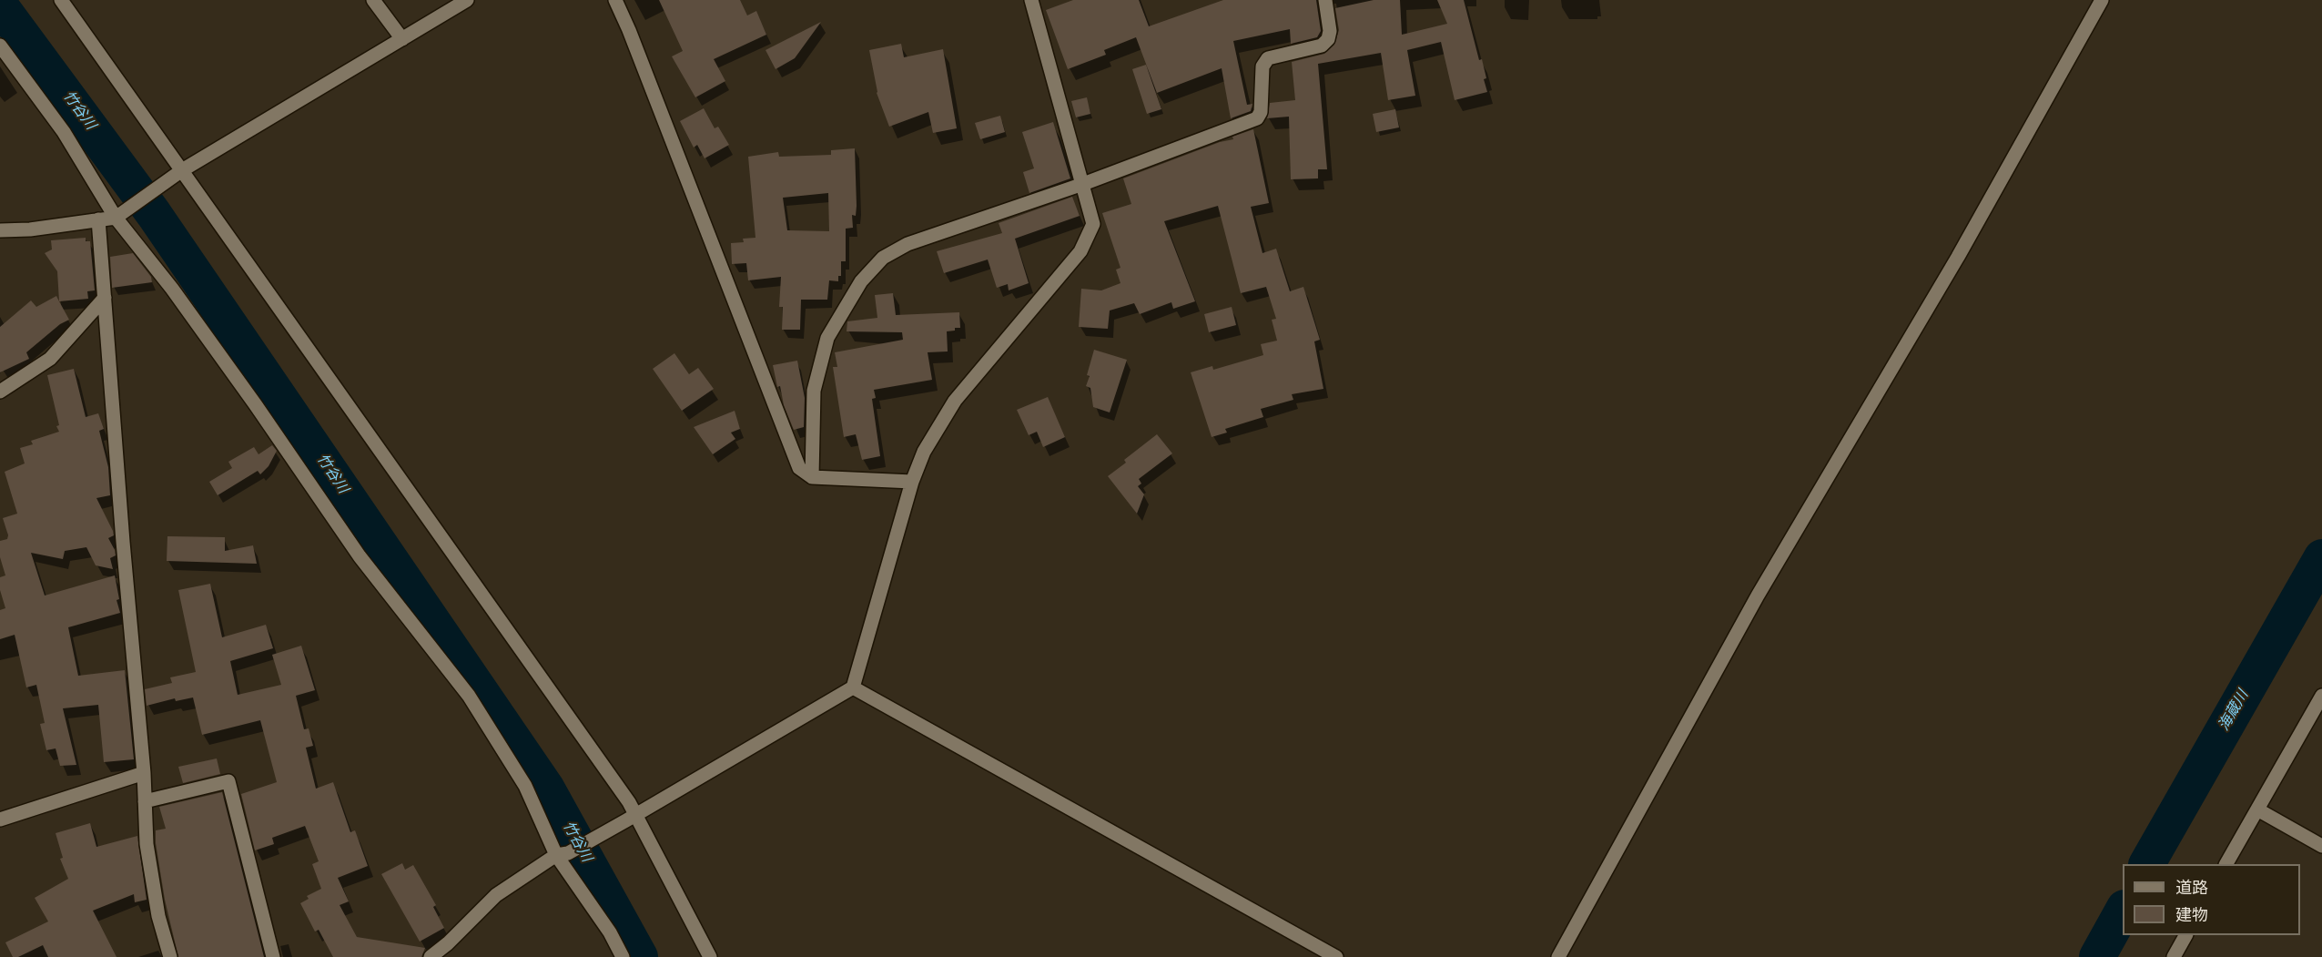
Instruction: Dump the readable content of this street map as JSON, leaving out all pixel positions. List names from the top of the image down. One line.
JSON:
{"water":["竹谷川","海蔵川"],"legend":["道路","建物"]}
